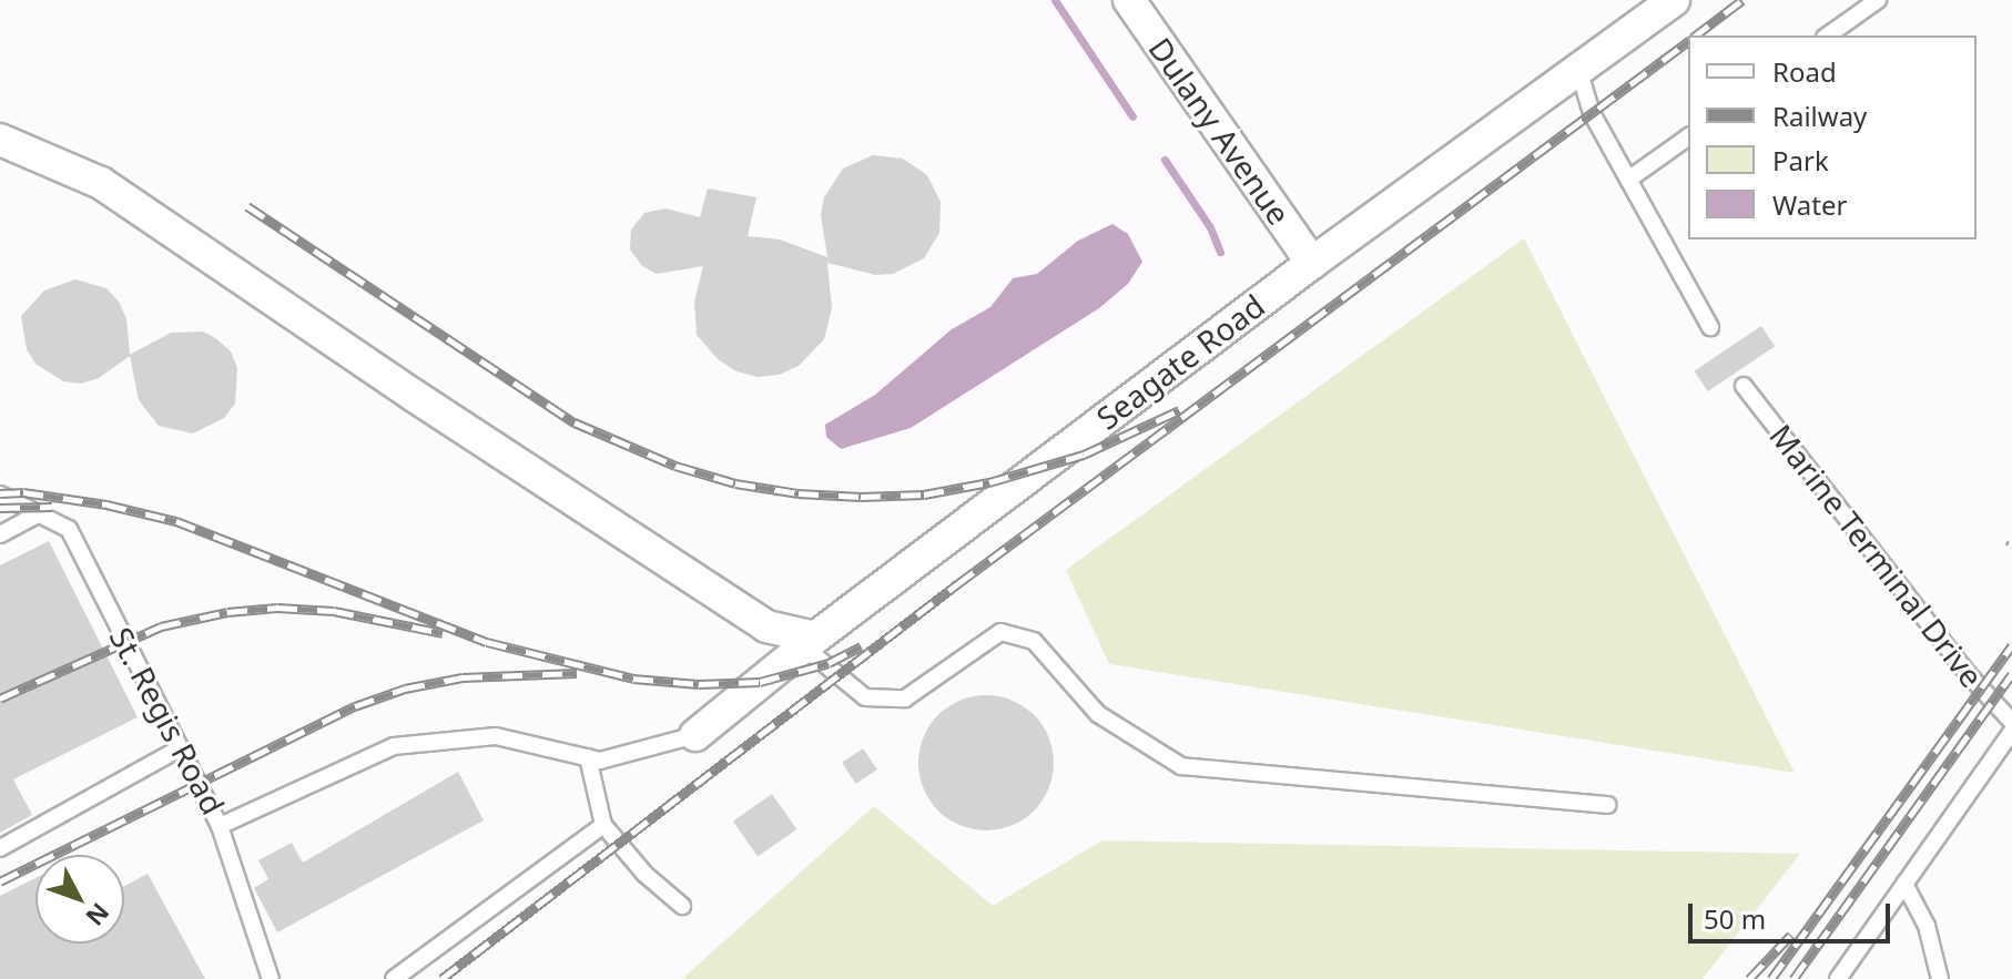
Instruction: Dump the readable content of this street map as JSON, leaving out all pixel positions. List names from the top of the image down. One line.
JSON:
{"streets":{"street":["Dulany Avenue","Seagate Road"],"lane":["Marine Terminal Drive","St. Regis Road"]},"crossings":[["Dulany Avenue","Seagate Road"],["Seagate Road","St. Regis Road"]],"legend":["Road","Railway","Park","Water"],"scale_bar":"50 m","north":"bottom right"}
